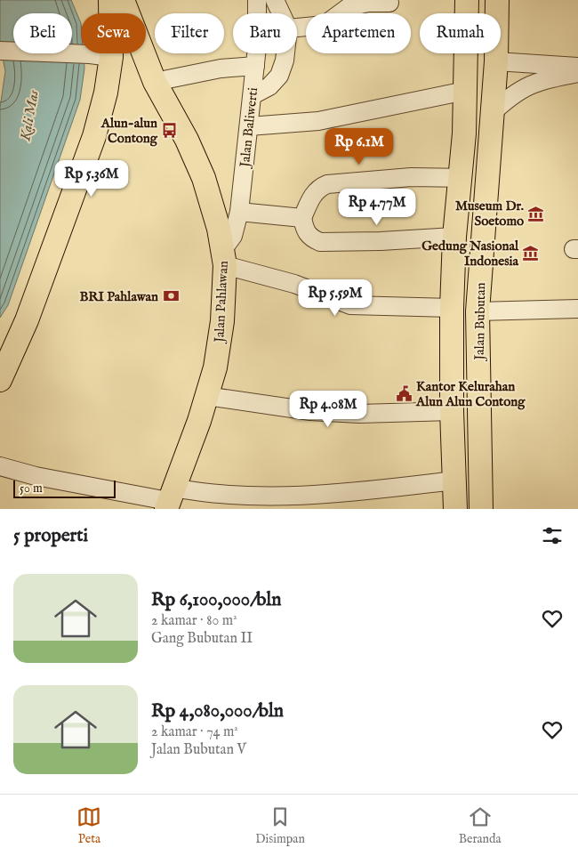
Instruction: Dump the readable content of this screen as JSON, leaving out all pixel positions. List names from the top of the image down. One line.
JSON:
{"streets":{"main road":["Jalan Pahlawan","Jalan Bubutan"],"street":["Jalan Baliwerti"]},"crossings":[["Jalan Baliwerti","Jalan Pahlawan"]],"water":["Kali Mas"],"places":{"bus stop":["Alun-alun Contong"],"museum":["Museum Dr. Soetomo","Gedung Nasional Indonesia"],"bank":["BRI Pahlawan"],"public building":["Kantor Kelurahan Alun Alun Contong"]},"scale_bar":"50 m","page":{"chip":["Beli","Sewa","Filter","Baru","Apartemen","Rumah"],"price":["Rp 6.1M","Rp 5.36M","Rp 4.77M","Rp 5.59M","Rp 4.08M"],"scale":"50 m","heading":"5 properti","list":[{"name":"Rp 6,100,000/bln","note":"2 kamar · 80 m² · Gang Bubutan II"},{"name":"Rp 4,080,000/bln","note":"2 kamar · 74 m² · Jalan Bubutan V"}],"tabs":["Peta","Disimpan","Beranda"]}}
